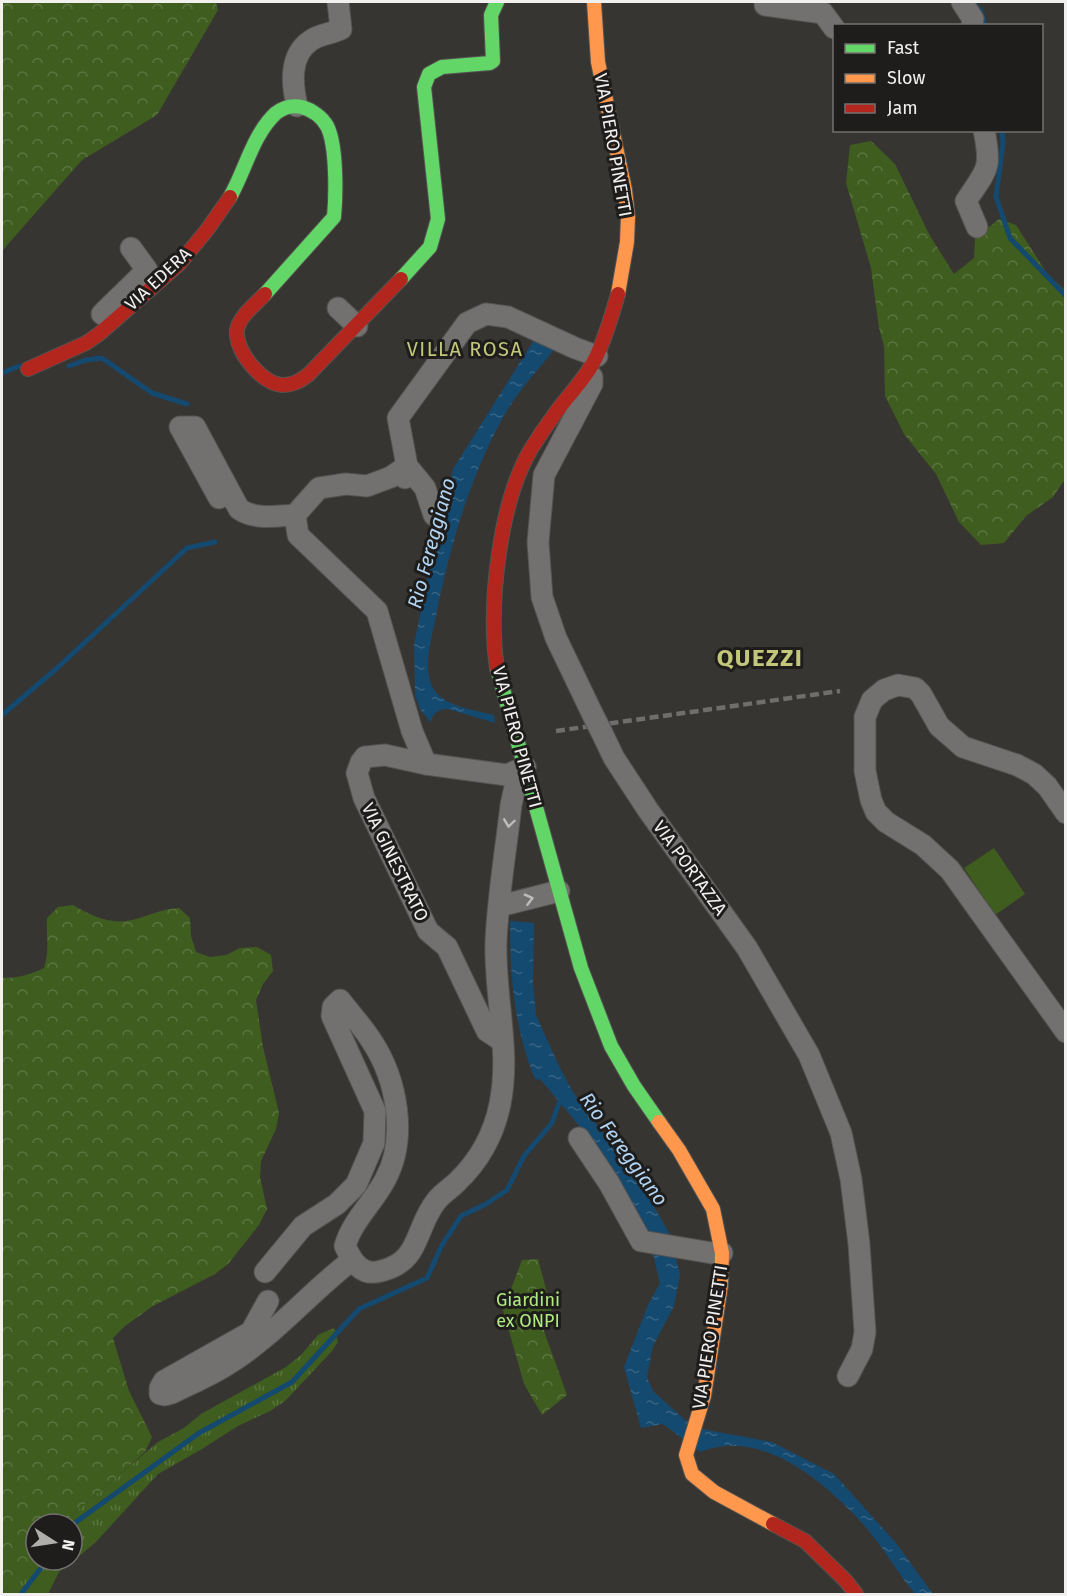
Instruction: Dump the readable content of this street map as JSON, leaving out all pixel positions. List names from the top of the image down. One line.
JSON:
{"streets":{"street":["VIA PIERO PINETTI","VIA EDERA","VIA GINESTRATO","VIA PORTAZZA"]},"crossings":[["VIA PIERO PINETTI","VIA GINESTRATO"],["VIA PIERO PINETTI","VIA PORTAZZA"]],"districts":["VILLA ROSA","QUEZZI"],"water":["Rio Fereggiano"],"parks":["Giardini ex ONPI"],"legend":["Fast","Slow","Jam"],"north":"right"}
